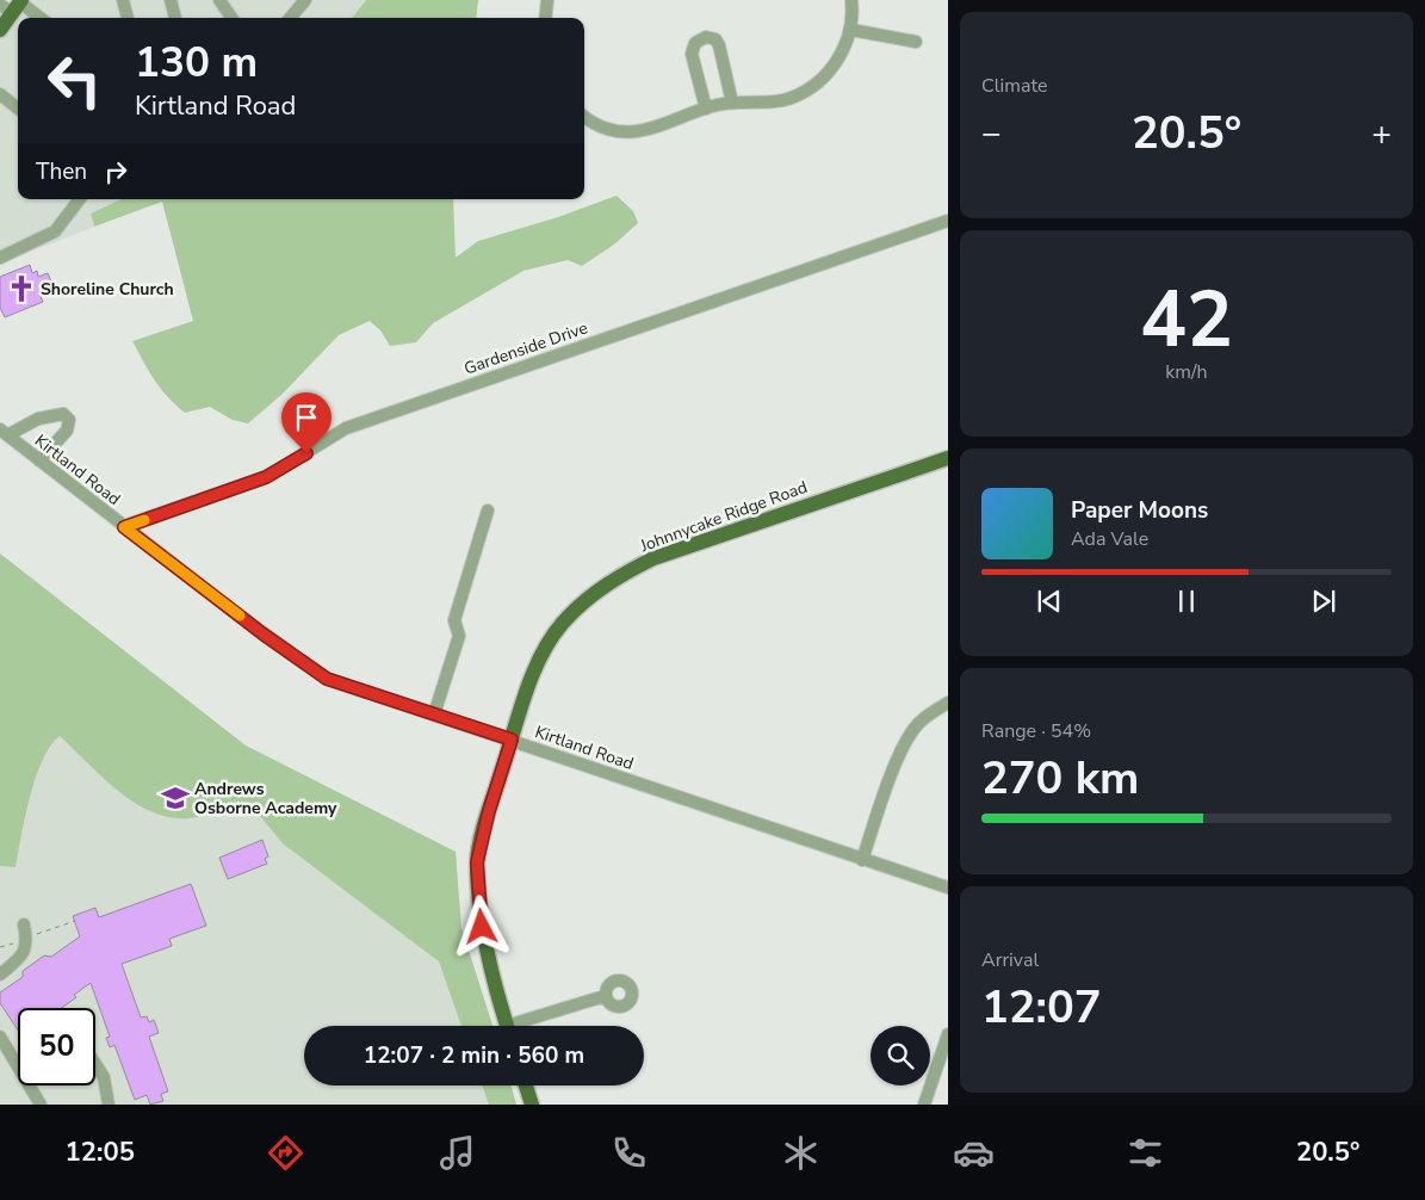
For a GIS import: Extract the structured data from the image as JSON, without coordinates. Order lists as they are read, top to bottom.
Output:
{
  "streets": {
    "main road": ["Johnnycake Ridge Road"],
    "street": ["Gardenside Drive", "Kirtland Road"]
  },
  "crossings": [
    ["Gardenside Drive", "Kirtland Road"],
    ["Kirtland Road", "Johnnycake Ridge Road"]
  ],
  "places": {
    "church": ["Shoreline Church"],
    "school or university": ["Andrews Osborne Academy"]
  },
  "page": {
    "tile": [
      "Climate",
      ["42", "km/h"],
      ["Range · 54%", "270 km"],
      ["Arrival", "12:07"]
    ],
    "turn": ["130 m", "Kirtland Road"],
    "heat": ["−", "20.5°", "+"],
    "then": "Then",
    "song": ["Paper Moons", "Ada Vale"],
    "limit": "50",
    "trip": "12:07 · 2 min · 560 m",
    "tabs": ["12:05", "20.5°"]
  }
}
